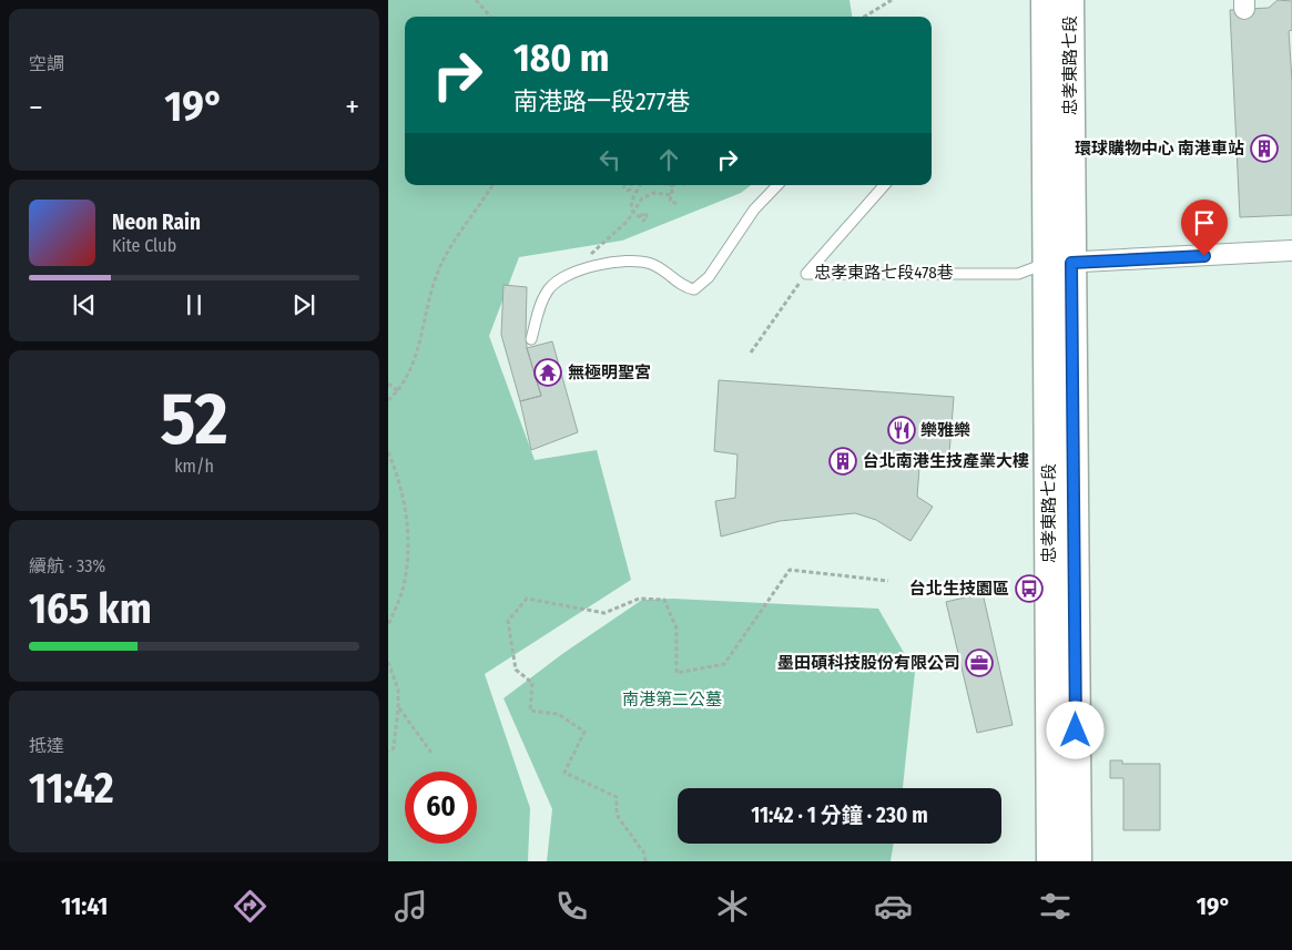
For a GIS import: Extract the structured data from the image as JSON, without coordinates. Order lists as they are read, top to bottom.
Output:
{
  "streets": {
    "main road": ["忠孝東路七段"],
    "lane": ["忠孝東路七段478巷"]
  },
  "crossings": [
    ["忠孝東路七段", "忠孝東路七段478巷"]
  ],
  "parks": ["南港第二公墓"],
  "places": {
    "building": ["環球購物中心 南港車站", "台北南港生技產業大樓"],
    "temple": ["無極明聖宮"],
    "restaurant": ["樂雅樂"],
    "bus stop": ["台北生技園區"],
    "office": ["墨田碩科技股份有限公司"]
  },
  "page": {
    "tile": [
      "空調",
      ["52", "km/h"],
      ["續航 · 33%", "165 km"],
      ["抵達", "11:42"]
    ],
    "turn": ["180 m", "南港路一段277巷"],
    "heat": ["−", "19°", "+"],
    "song": ["Neon Rain", "Kite Club"],
    "limit": "60",
    "trip": "11:42 · 1 分鐘 · 230 m",
    "tabs": ["11:41", "19°"]
  }
}
